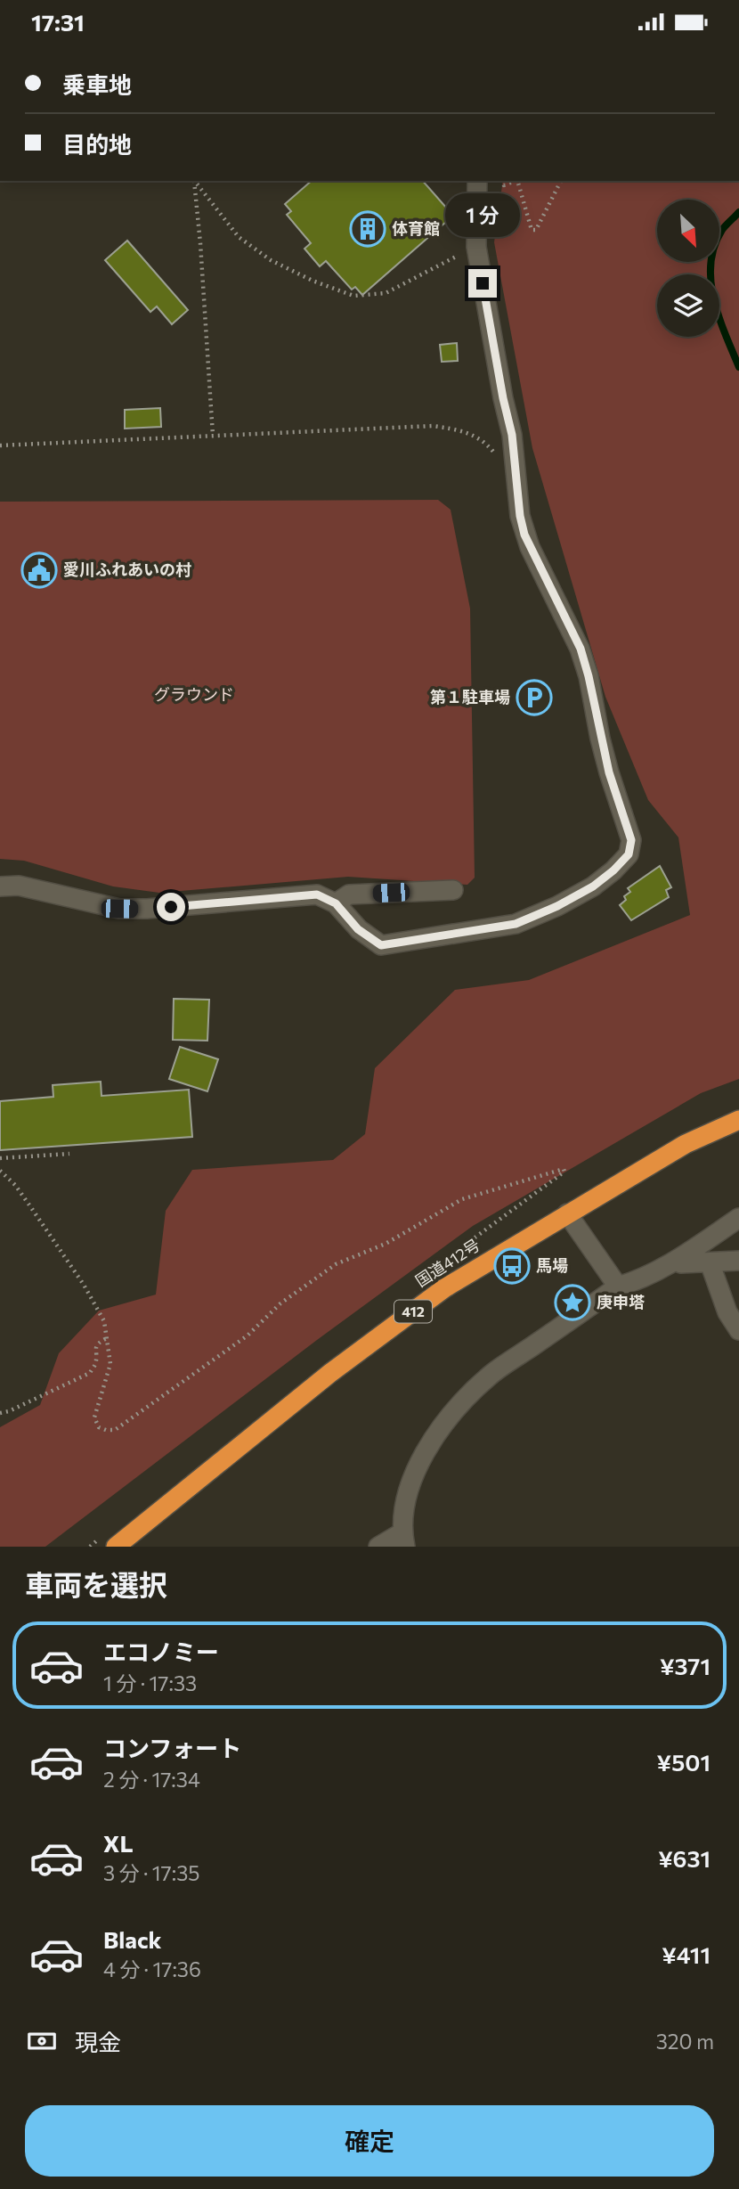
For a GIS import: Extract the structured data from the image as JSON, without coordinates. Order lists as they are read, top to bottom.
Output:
{
  "streets": {
    "highway": ["国道412号", "412"]
  },
  "parks": ["グラウンド"],
  "places": {
    "building": ["体育館"],
    "public building": ["愛川ふれあいの村"],
    "parking": ["第１駐車場"],
    "bus stop": ["馬場"],
    "place": ["庚申塔"]
  },
  "north": "bottom right",
  "page": {
    "status": "17:31",
    "banner": ["乗車地", "目的地"],
    "bubble": "1 分",
    "heading": "車両を選択",
    "list": [
      {
        "name": "エコノミー",
        "note": "1 分 · 17:33",
        "value": "¥371"
      },
      {
        "name": "コンフォート",
        "note": "2 分 · 17:34",
        "value": "¥501"
      },
      {
        "name": "XL",
        "note": "3 分 · 17:35",
        "value": "¥631"
      },
      {
        "name": "Black",
        "note": "4 分 · 17:36",
        "value": "¥411"
      }
    ],
    "pay": ["現金", "320 m"],
    "buttons": "確定"
  }
}
